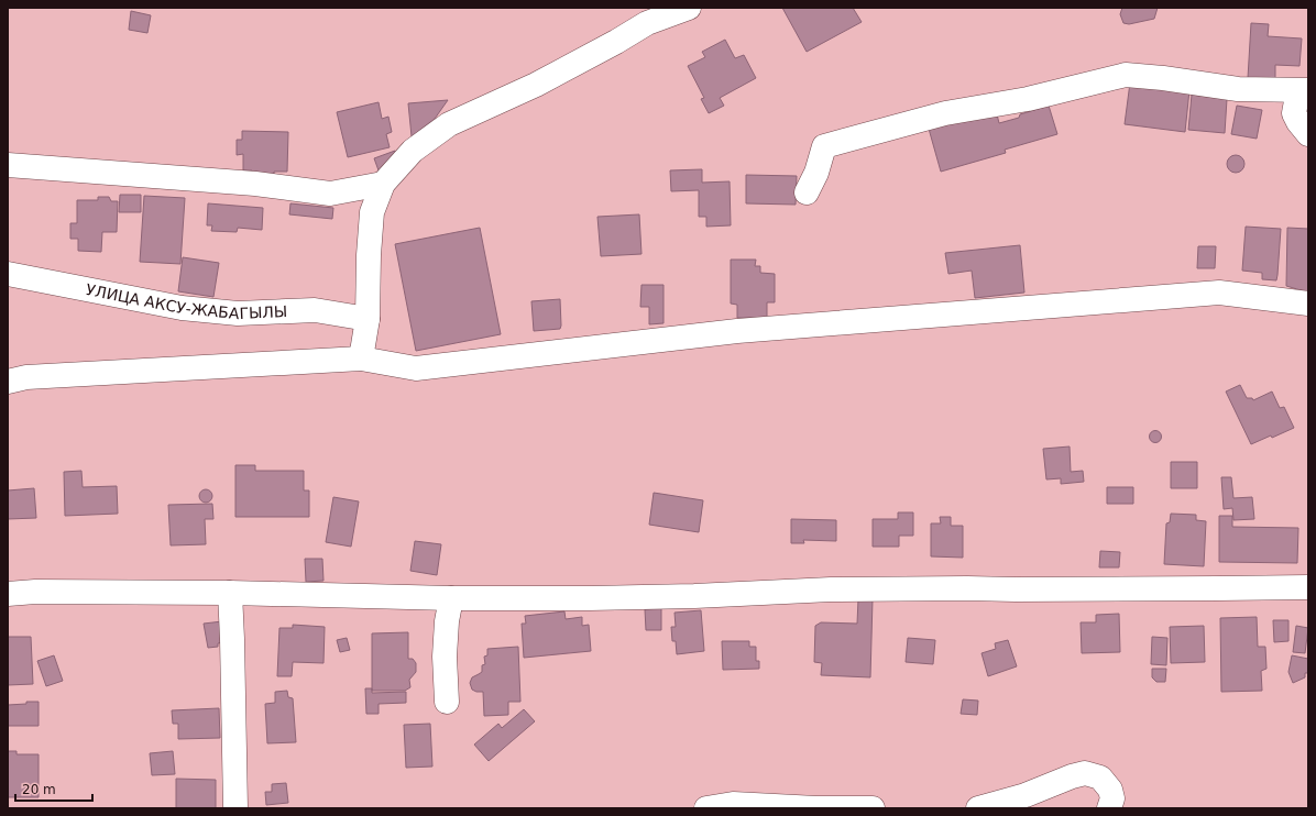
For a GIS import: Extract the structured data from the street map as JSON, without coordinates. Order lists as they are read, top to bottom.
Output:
{
  "streets": {
    "street": ["УЛИЦА АКСУ-ЖАБАГЫЛЫ"]
  },
  "scale_bar": "20 m"
}
